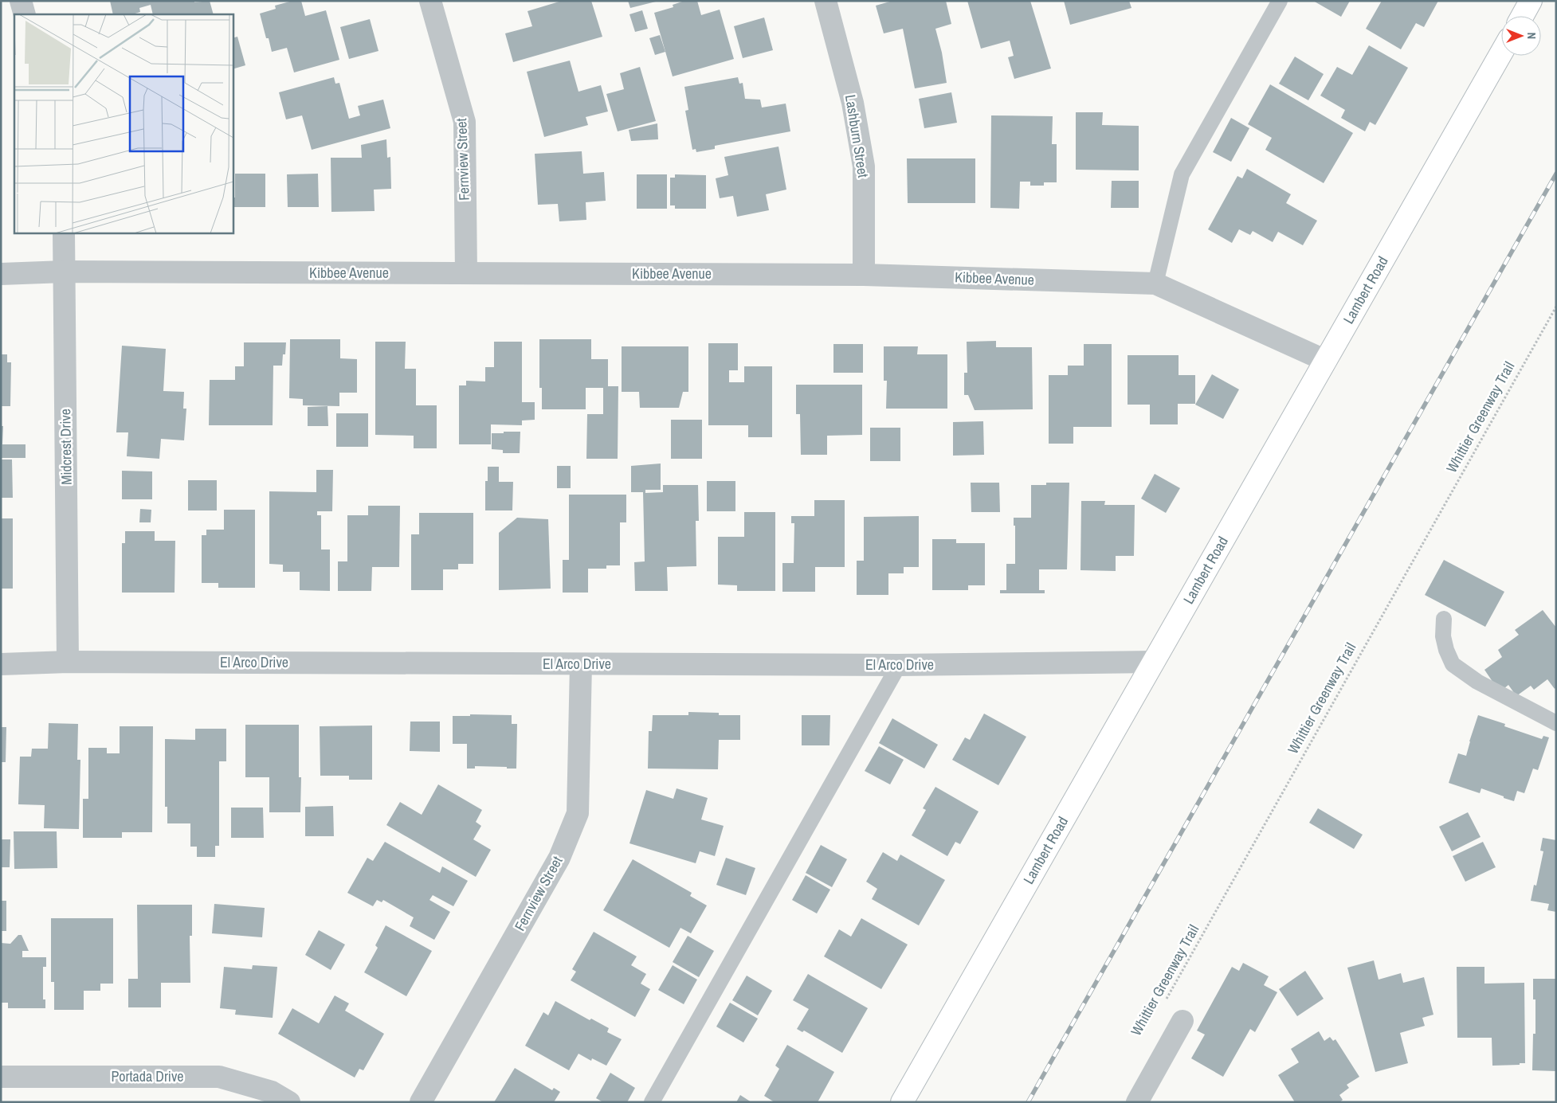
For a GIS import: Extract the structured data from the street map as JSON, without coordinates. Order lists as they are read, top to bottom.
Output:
{
  "streets": {
    "main road": ["Lambert Road"],
    "street": [
      "Lashburn Street",
      "Fernview Street",
      "Kibbee Avenue",
      "Midcrest Drive",
      "El Arco Drive",
      "Portada Drive"
    ],
    "path": ["Whittier Greenway Trail"]
  },
  "crossings": [
    ["Lashburn Street", "Kibbee Avenue"],
    ["Fernview Street", "Kibbee Avenue"],
    ["Fernview Street", "El Arco Drive"],
    ["Kibbee Avenue", "Lambert Road"],
    ["Kibbee Avenue", "Midcrest Drive"],
    ["Lambert Road", "El Arco Drive"],
    ["Midcrest Drive", "El Arco Drive"]
  ],
  "north": "right"
}
